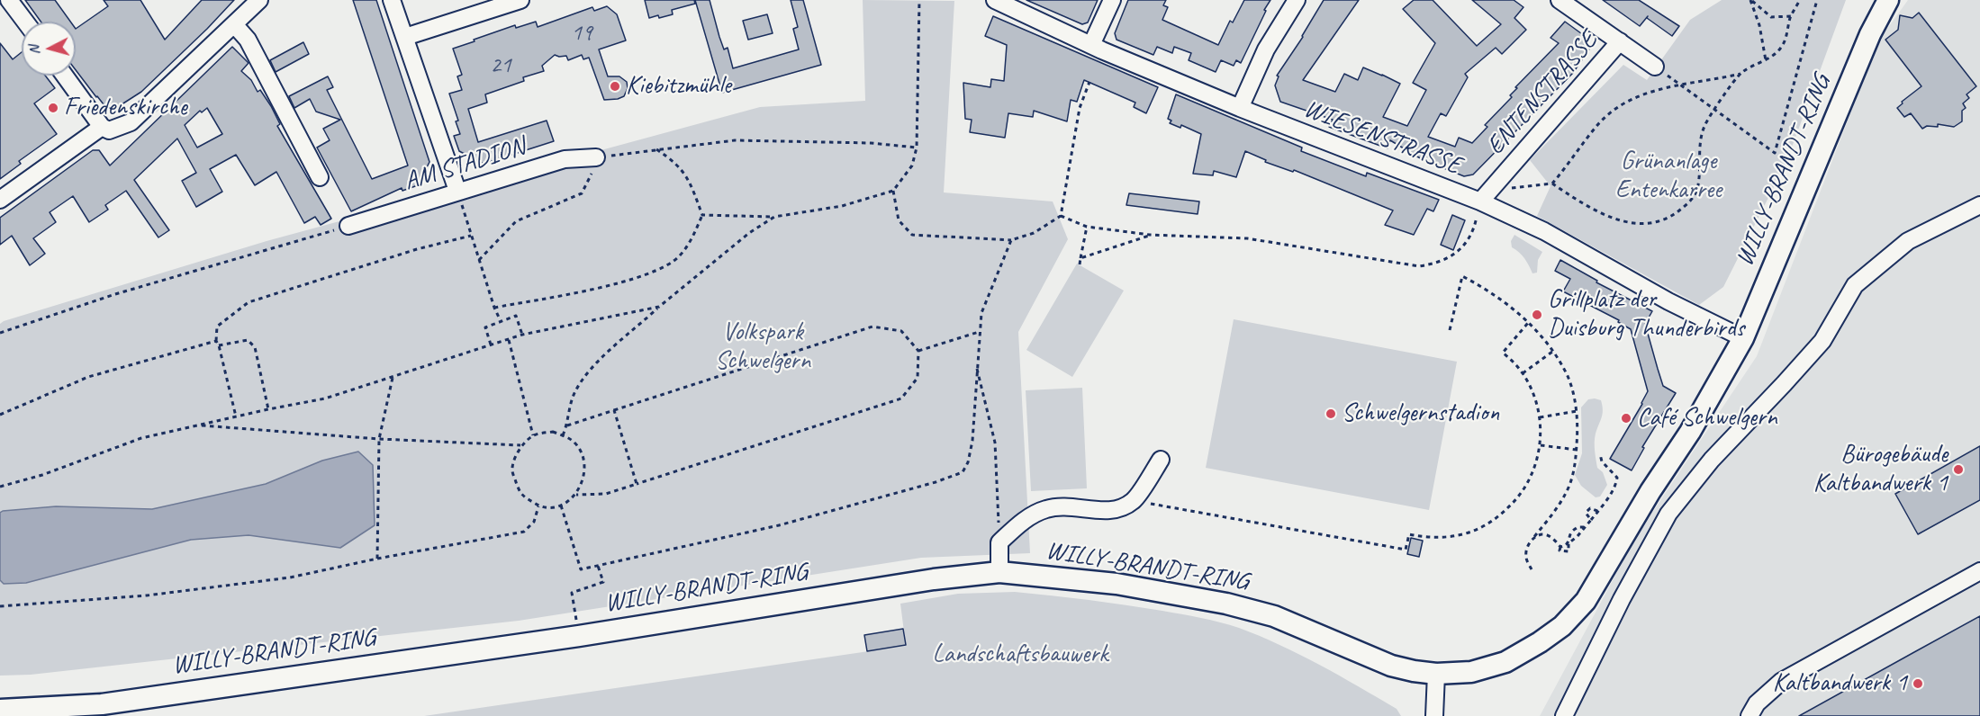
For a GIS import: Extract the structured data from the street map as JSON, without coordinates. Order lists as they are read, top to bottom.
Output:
{
  "streets": {
    "main road": ["WILLY-BRANDT-RING"],
    "street": ["ENTENSTRASSE", "WIESENSTRASSE", "AM STADION"]
  },
  "crossings": [
    ["ENTENSTRASSE", "WIESENSTRASSE"],
    ["WIESENSTRASSE", "WILLY-BRANDT-RING"]
  ],
  "parks": ["Grünanlage Entenkarree", "Volkspark Schwelgern", "Landschaftsbauwerk"],
  "places": [
    "Kiebitzmühle",
    "Friedenskirche",
    "Grillplatz der Duisburg Thunderbirds",
    "Schwelgernstadion",
    "Café Schwelgern",
    "Bürogebäude Kaltbandwerk 1",
    "Kaltbandwerk 1"
  ],
  "house_numbers": ["19", "21"],
  "north": "left"
}
